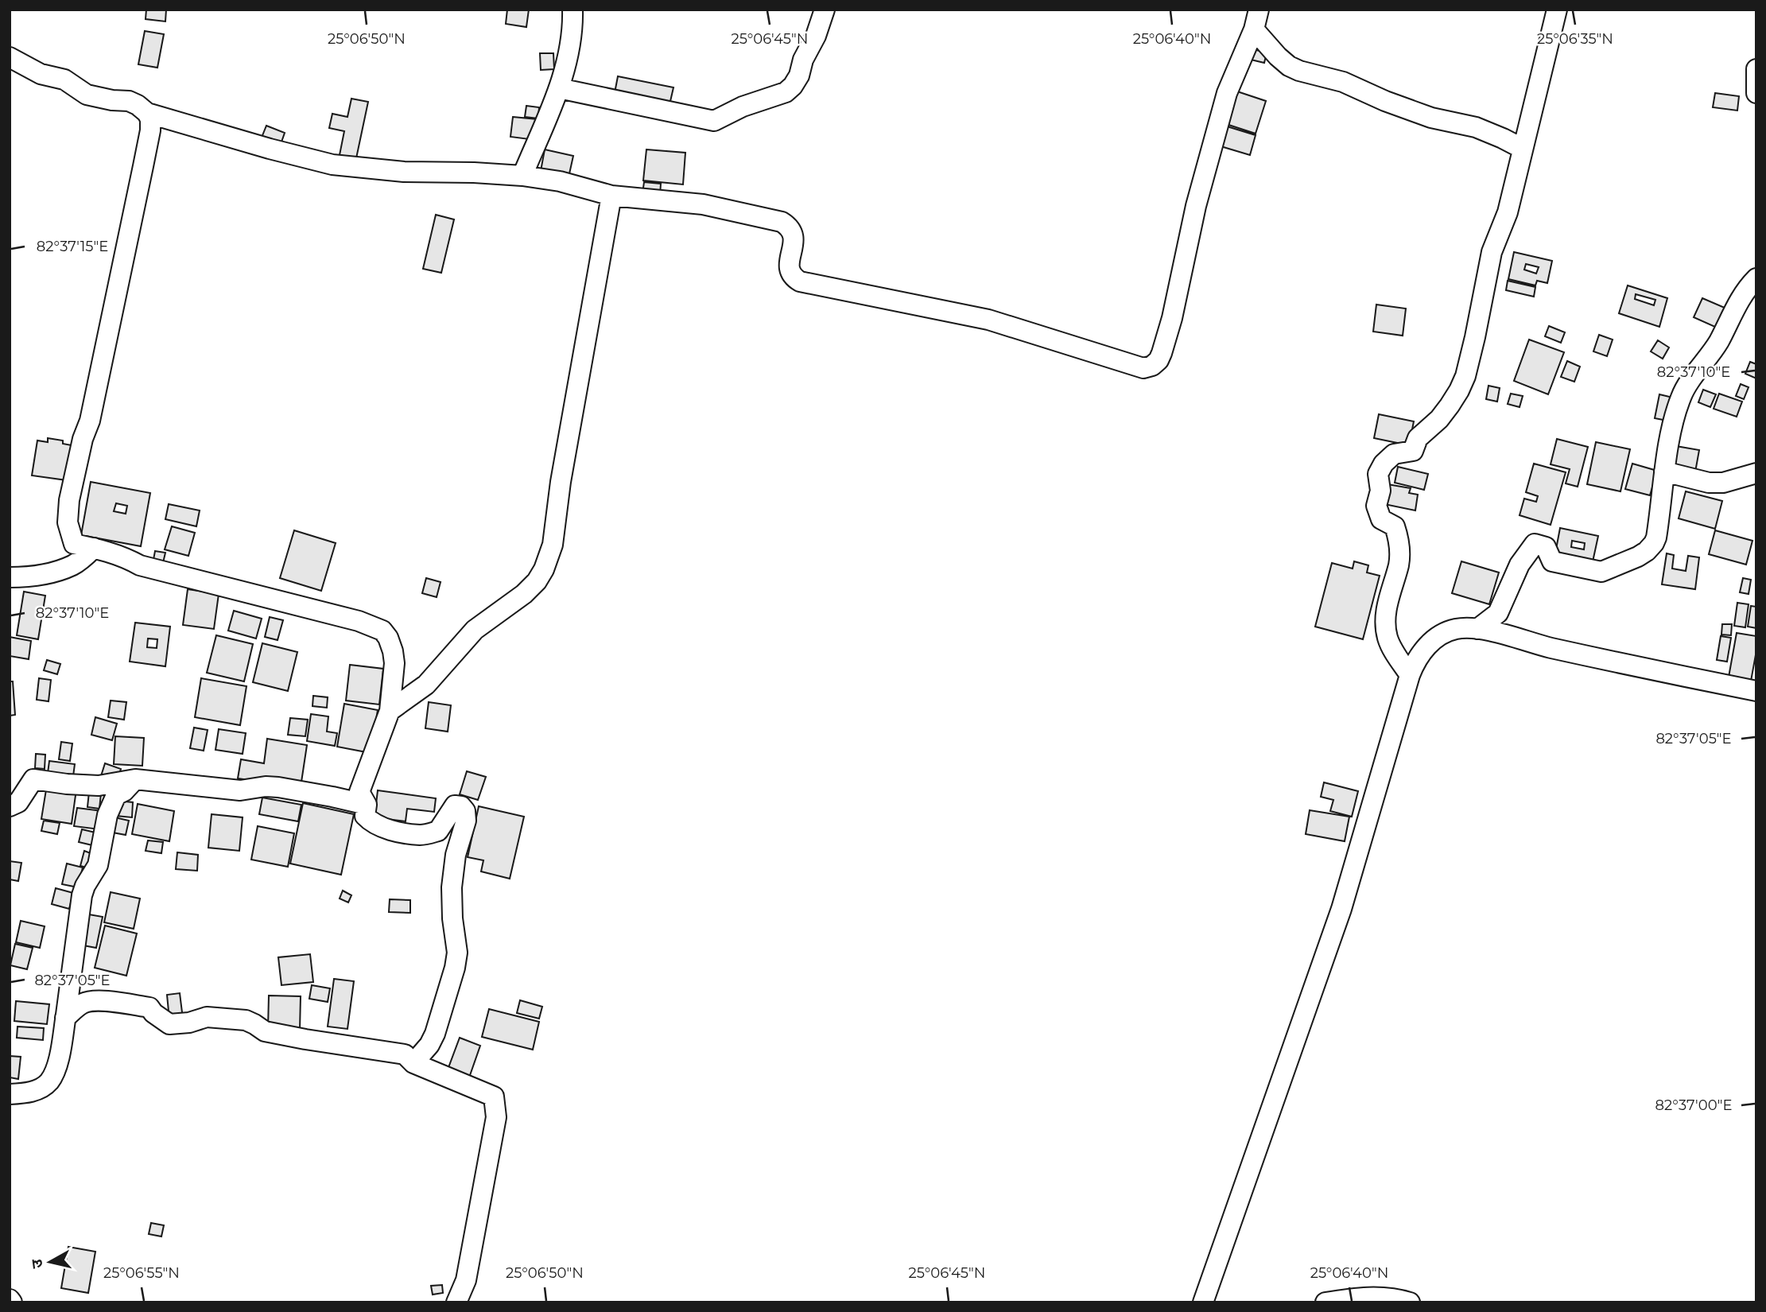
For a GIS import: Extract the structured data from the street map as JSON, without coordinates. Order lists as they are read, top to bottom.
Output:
{
  "north": "left",
  "coordinates": [
    "25°06'50\"N",
    "25°06'45\"N",
    "25°06'40\"N",
    "25°06'35\"N",
    "82°37'15\"E",
    "82°37'10\"E",
    "82°37'05\"E",
    "82°37'00\"E",
    "25°06'55\"N"
  ]
}
